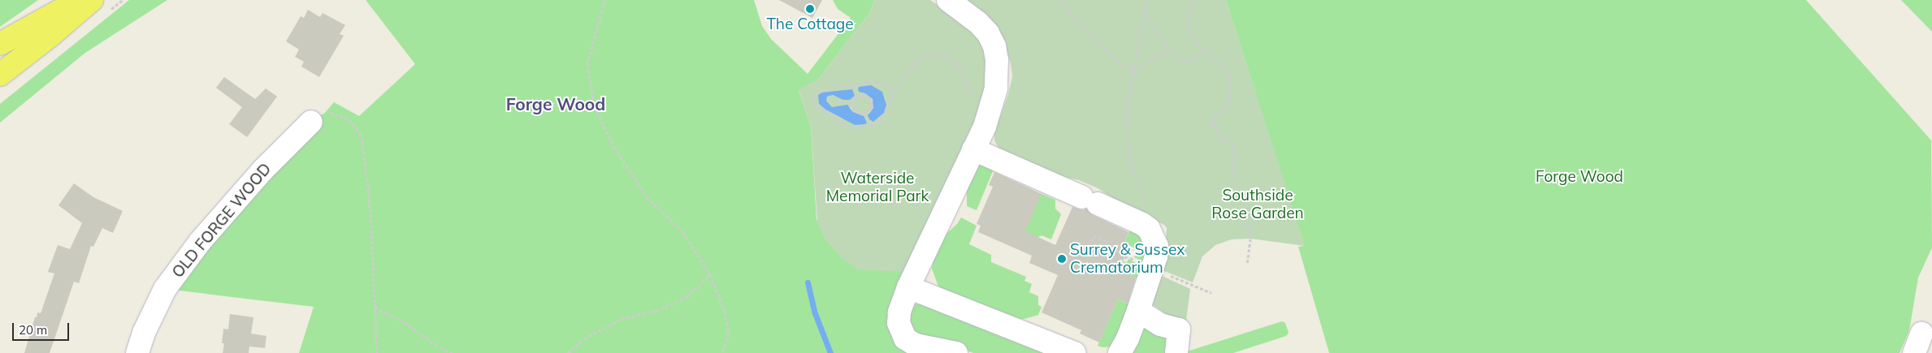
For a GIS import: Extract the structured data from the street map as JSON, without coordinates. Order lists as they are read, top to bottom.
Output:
{
  "streets": {
    "street": ["OLD FORGE WOOD"]
  },
  "districts": ["Forge Wood"],
  "parks": ["Forge Wood", "Waterside Memorial Park", "Southside Rose Garden"],
  "places": ["The Cottage", "Surrey & Sussex Crematorium"],
  "scale_bar": "20 m"
}
